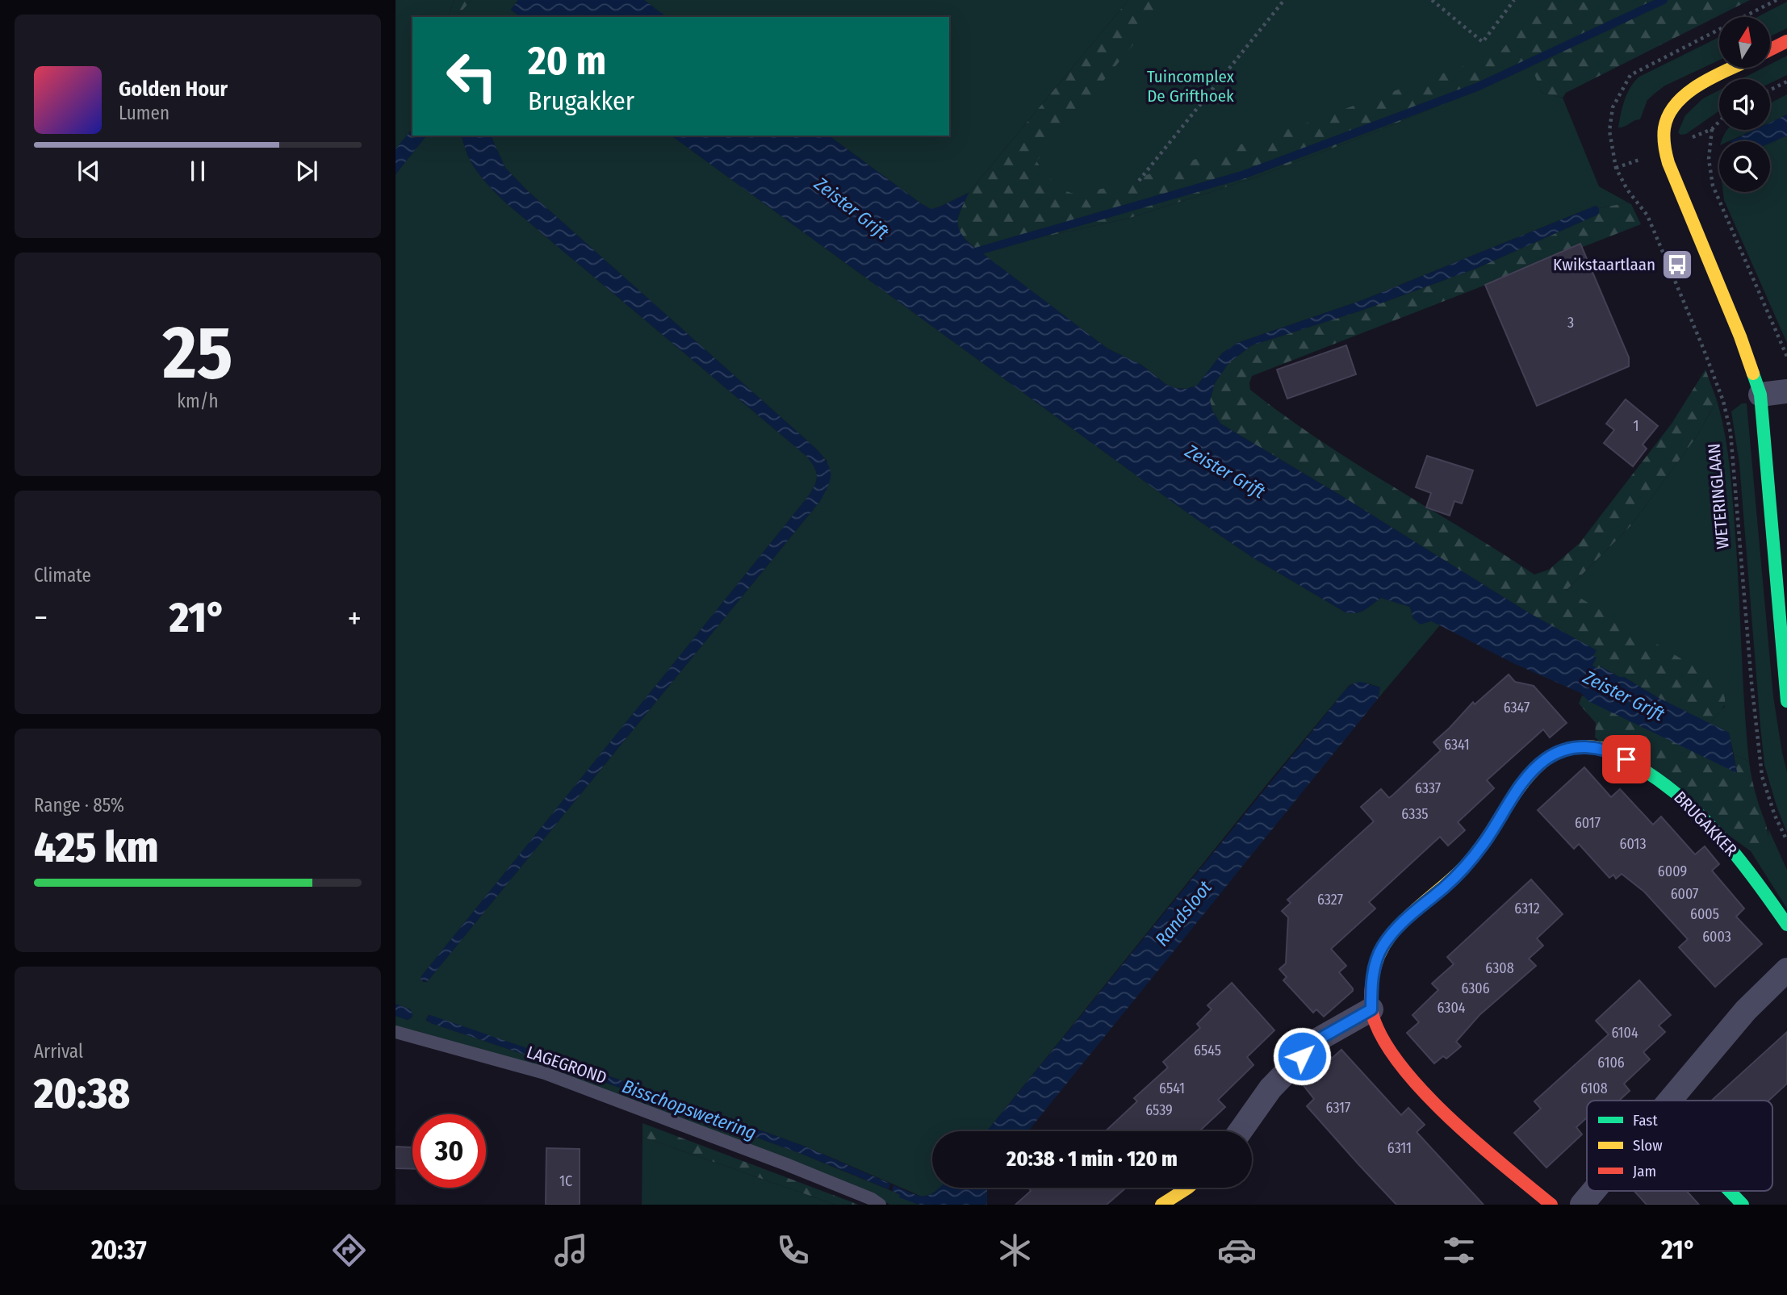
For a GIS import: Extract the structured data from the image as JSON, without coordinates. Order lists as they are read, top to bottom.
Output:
{
  "streets": {
    "street": ["BRUGAKKER"],
    "lane": ["LAGEGROND"],
    "path": ["WETERINGLAAN"]
  },
  "water": ["Zeister Grift", "Randsloot", "Bisschopswetering"],
  "parks": ["Tuincomplex De Grifthoek"],
  "places": {
    "bus stop": ["Kwikstaartlaan"]
  },
  "house_numbers": [
    "3",
    "1",
    "6347",
    "6341",
    "6337",
    "6335",
    "6017",
    "6013",
    "6009",
    "6007",
    "6327",
    "6312",
    "6005",
    "6003",
    "6308",
    "6306",
    "6304",
    "6104",
    "6545",
    "6106",
    "6541",
    "6108",
    "6317",
    "6539",
    "6311",
    "1C"
  ],
  "legend": ["Fast", "Slow", "Jam"],
  "north": "top",
  "page": {
    "turn": ["20 m", "Brugakker"],
    "song": ["Golden Hour", "Lumen"],
    "tile": [
      ["25", "km/h"],
      "Climate",
      ["Range · 85%", "425 km"],
      ["Arrival", "20:38"]
    ],
    "heat": ["−", "21°", "+"],
    "limit": "30",
    "trip": "20:38 · 1 min · 120 m",
    "tabs": ["20:37", "21°"]
  }
}
